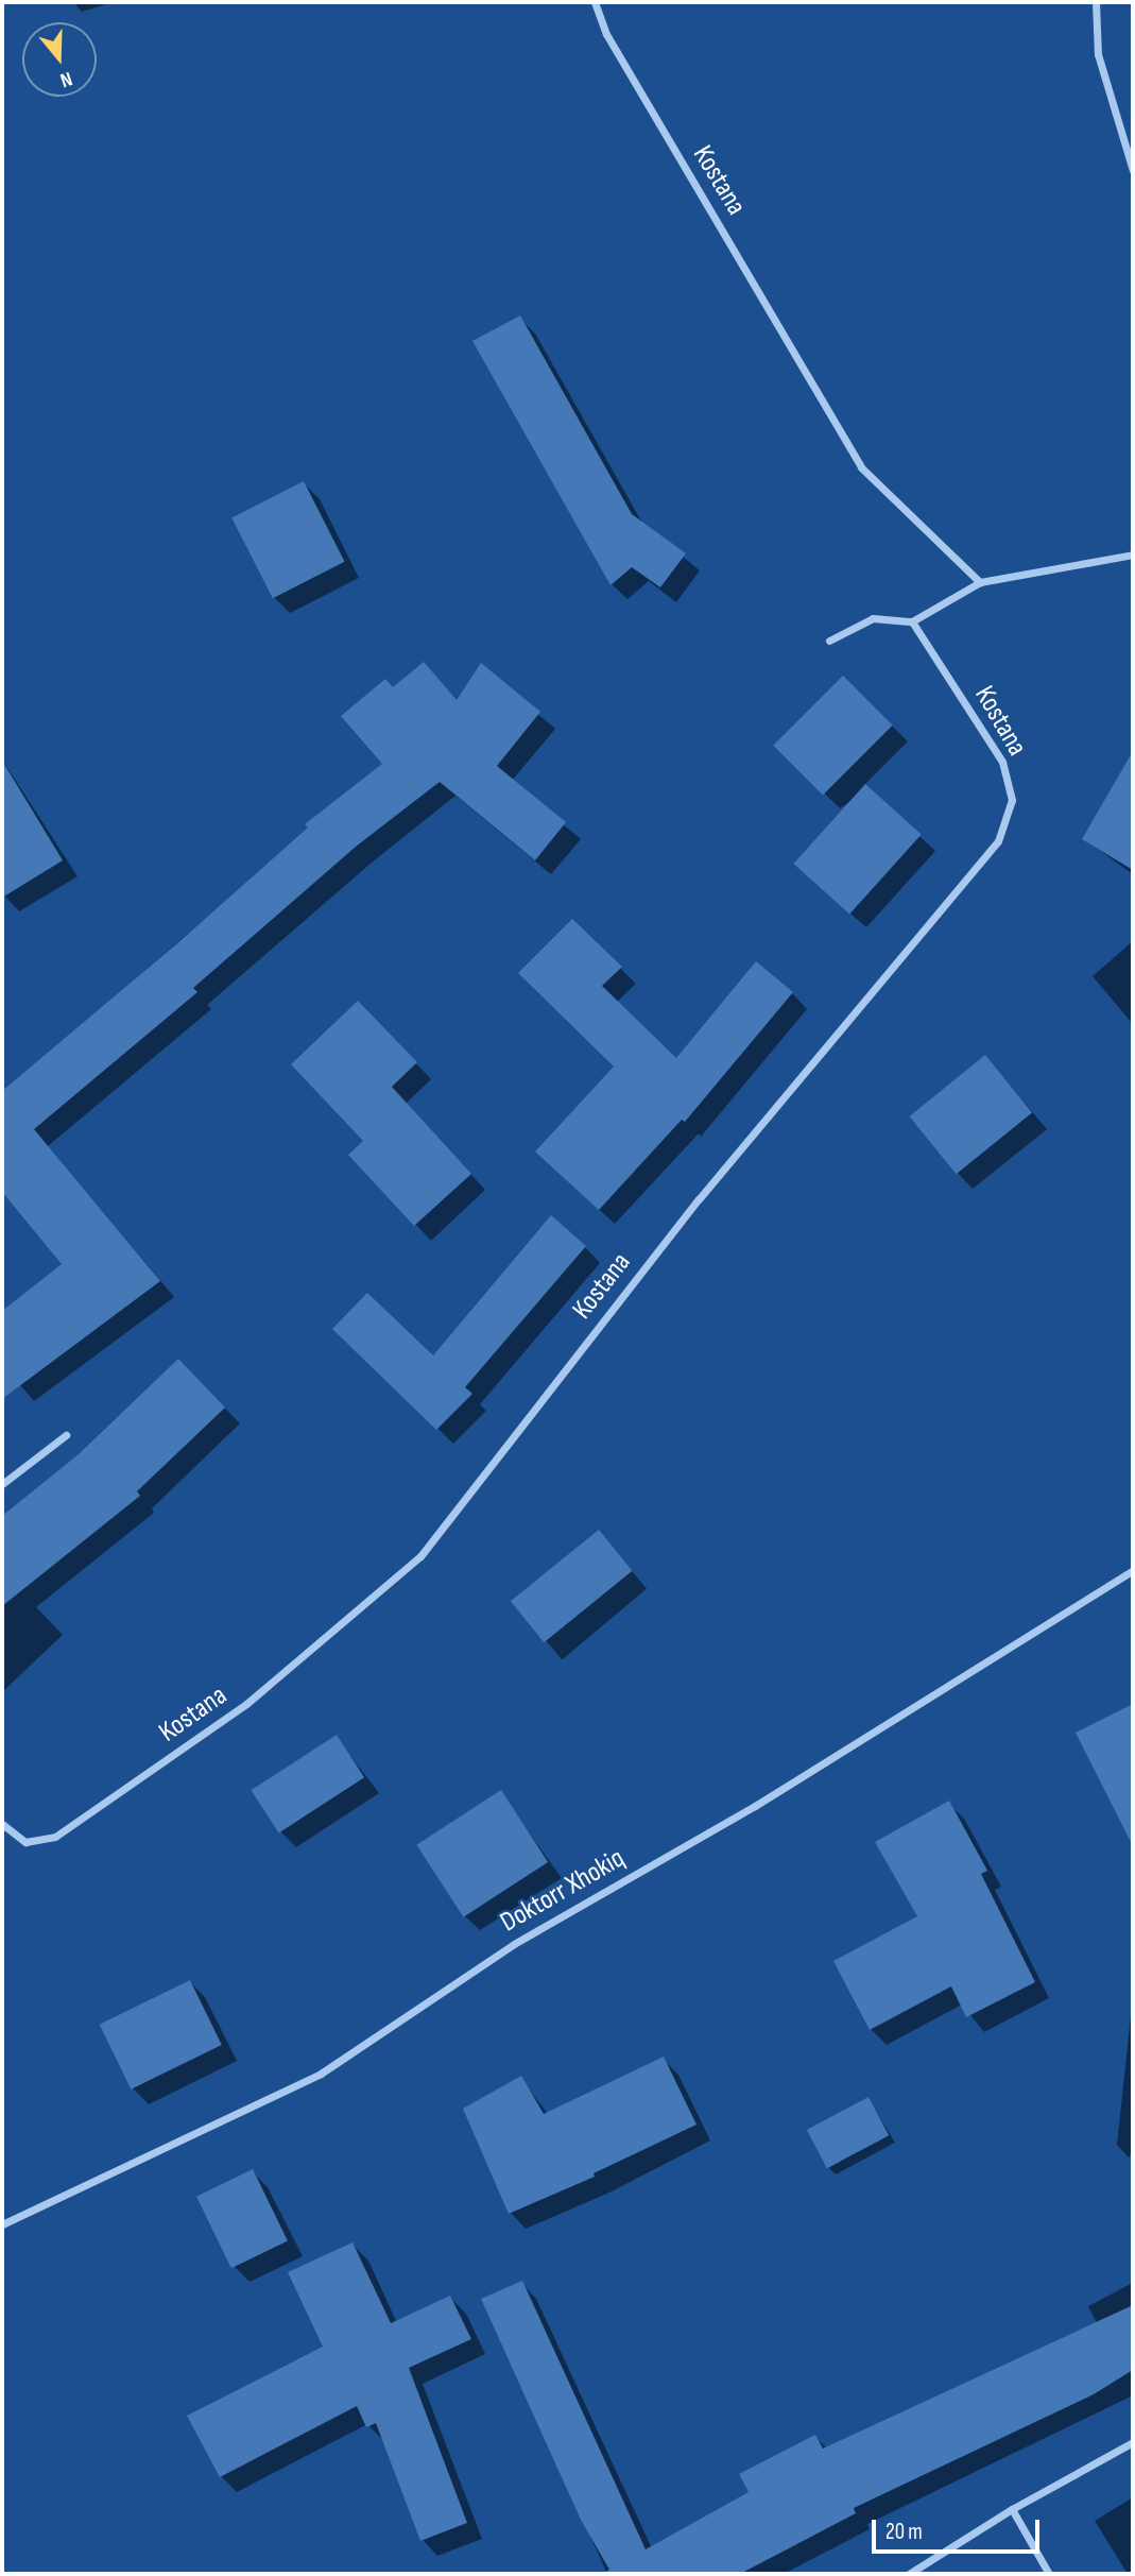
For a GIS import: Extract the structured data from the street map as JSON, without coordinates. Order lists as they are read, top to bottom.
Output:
{
  "streets": {
    "street": ["Kostana", "Doktorr Xhokiq"]
  },
  "scale_bar": "20 m",
  "north": "bottom"
}
